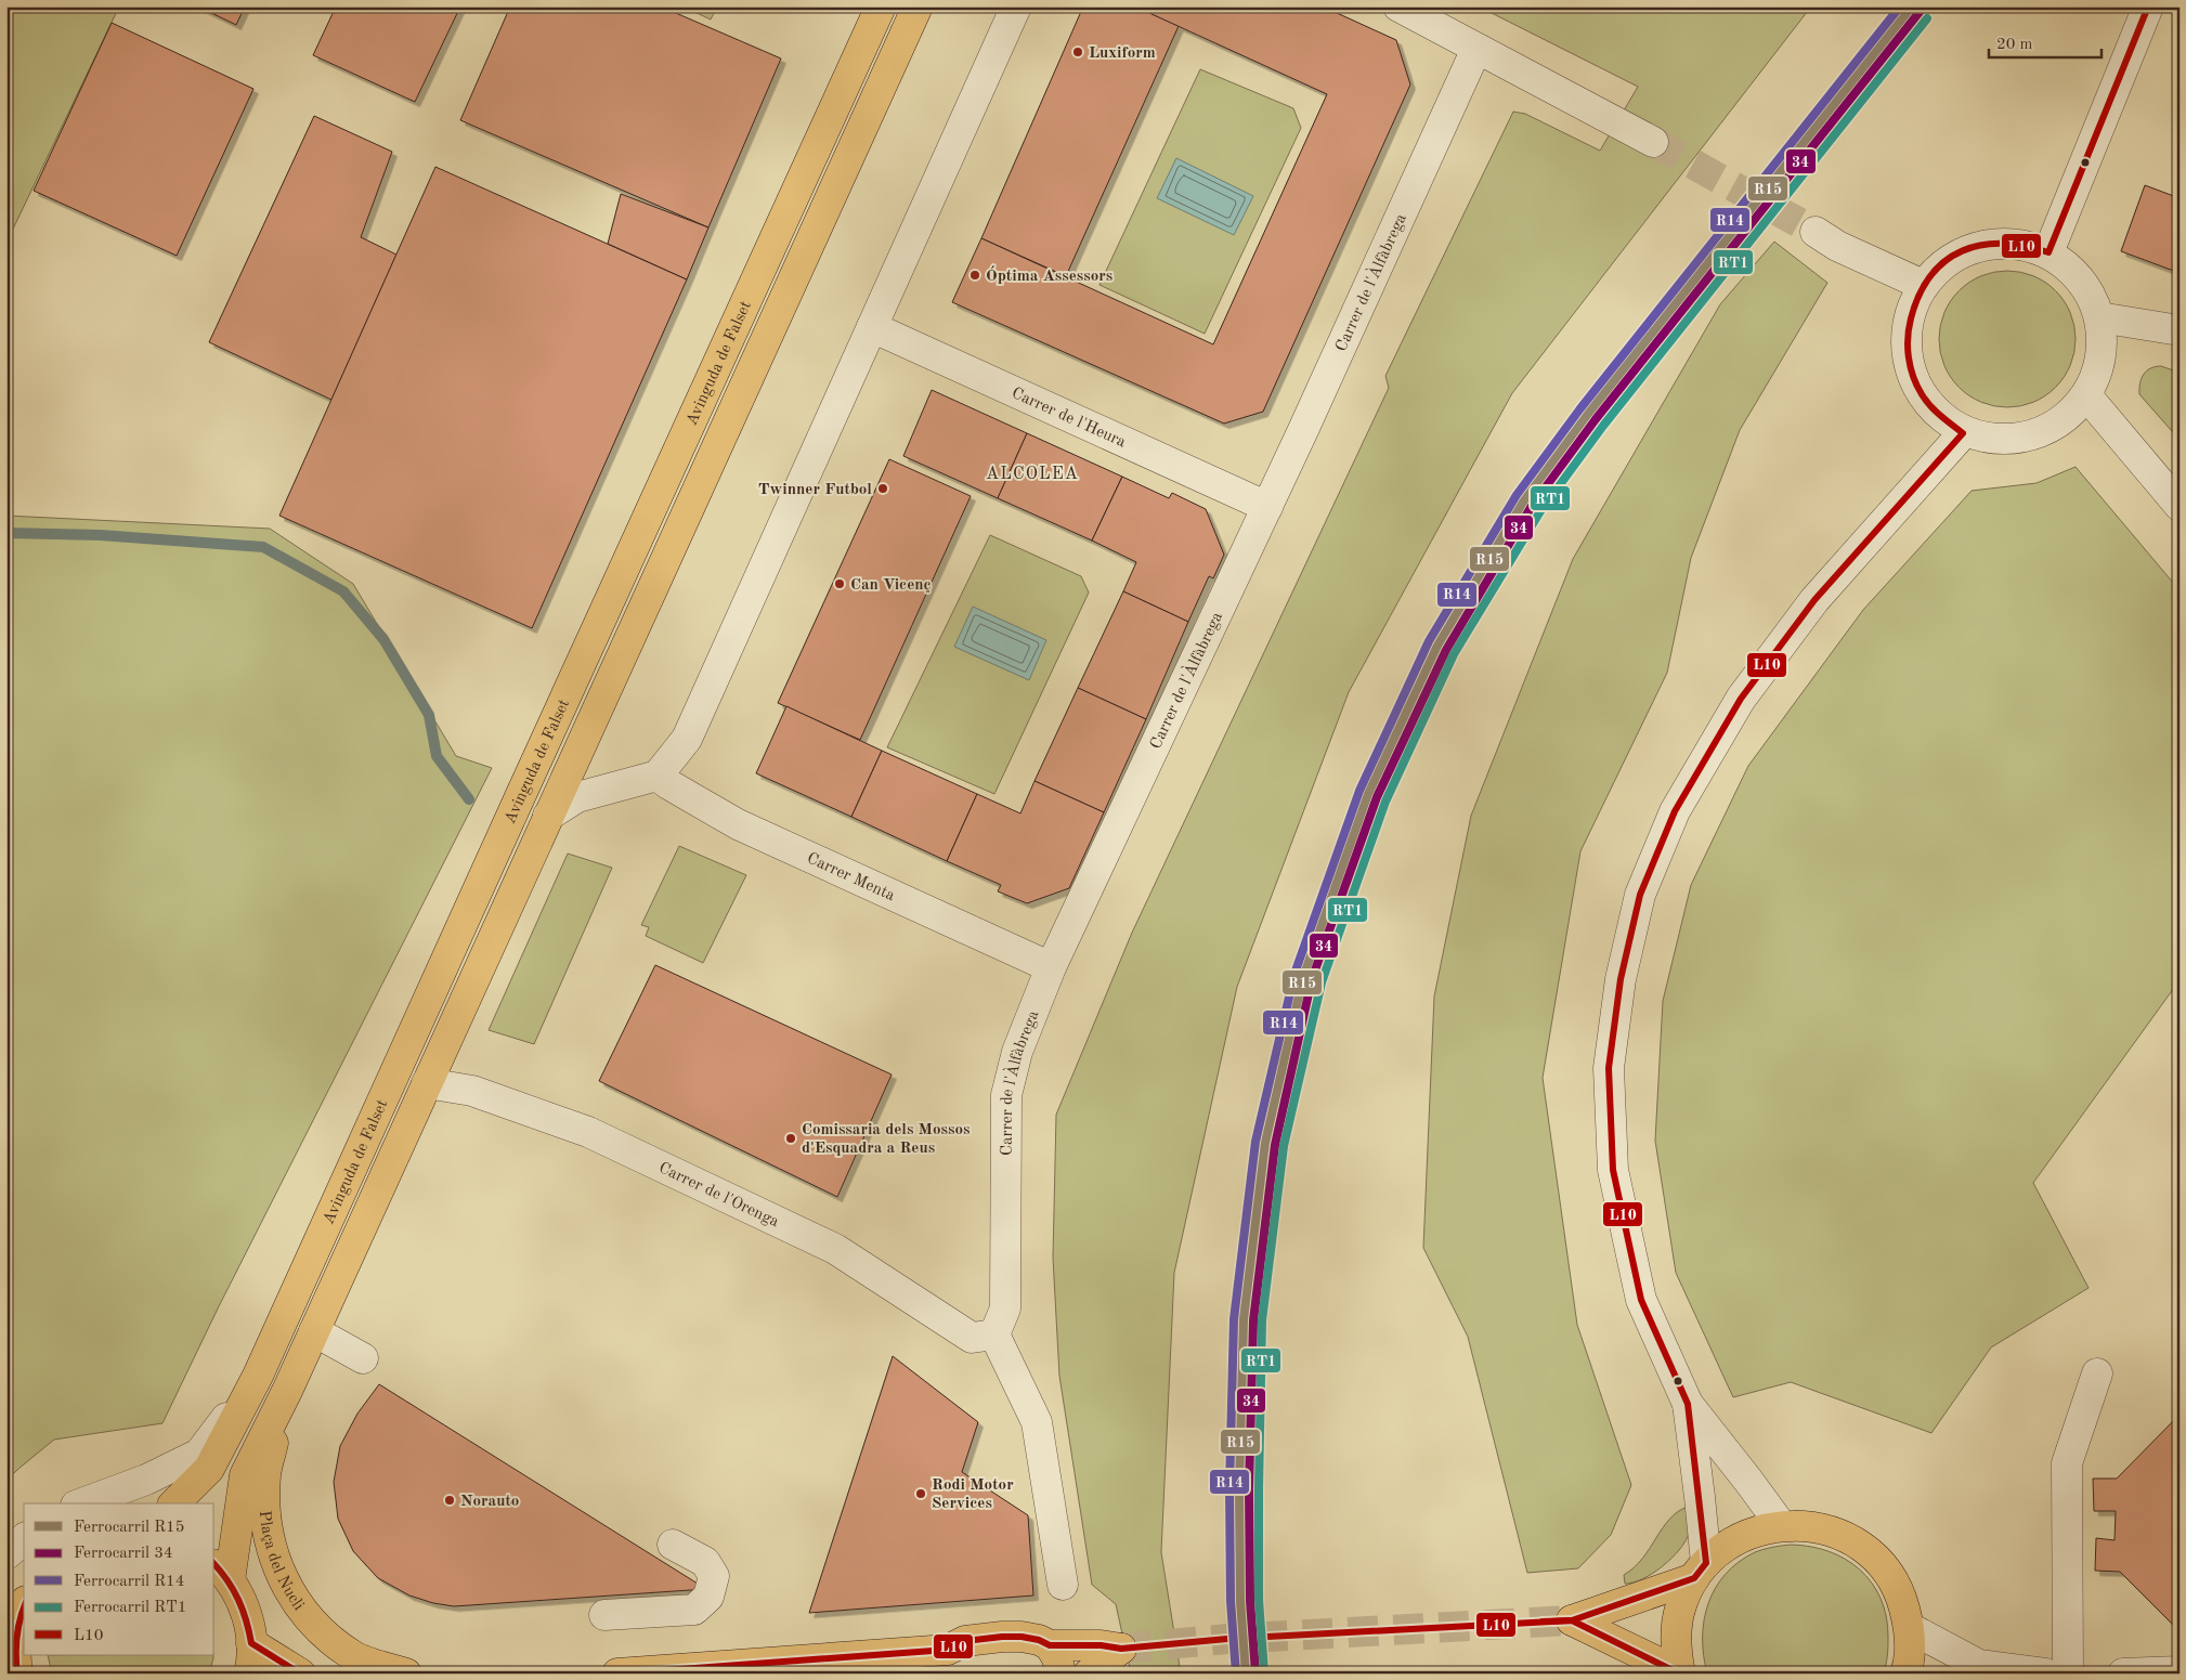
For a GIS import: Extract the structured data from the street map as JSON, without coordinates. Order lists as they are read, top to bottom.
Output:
{
  "streets": {
    "main road": ["Avinguda de Falset", "Plaça del Nucli"],
    "street": [
      "Carrer de l'Àlfàbrega",
      "Carrer de l'Heura",
      "Carrer Menta",
      "Carrer de l'Orenga"
    ]
  },
  "crossings": [
    ["Carrer de l'Àlfàbrega", "Carrer de l'Heura"],
    ["Carrer de l'Àlfàbrega", "Carrer Menta"],
    ["Carrer de l'Àlfàbrega", "Carrer de l'Orenga"],
    ["Avinguda de Falset", "Carrer de l'Orenga"],
    ["Avinguda de Falset", "Plaça del Nucli"]
  ],
  "districts": ["ALCOLEA"],
  "places": [
    "Luxiform",
    "Óptima Assessors",
    "Twinner Futbol",
    "Can Vicenç",
    "Comissaria dels Mossos d'Esquadra a Reus",
    "Rodi Motor Services",
    "Norauto"
  ],
  "lines": [
    "rail line R15",
    "rail line R14",
    "transit line L10",
    "rail line 34",
    "rail line RT1"
  ],
  "legend": [
    "Ferrocarril R15",
    "Ferrocarril 34",
    "Ferrocarril R14",
    "Ferrocarril RT1",
    "L10"
  ],
  "scale_bar": "20 m"
}
